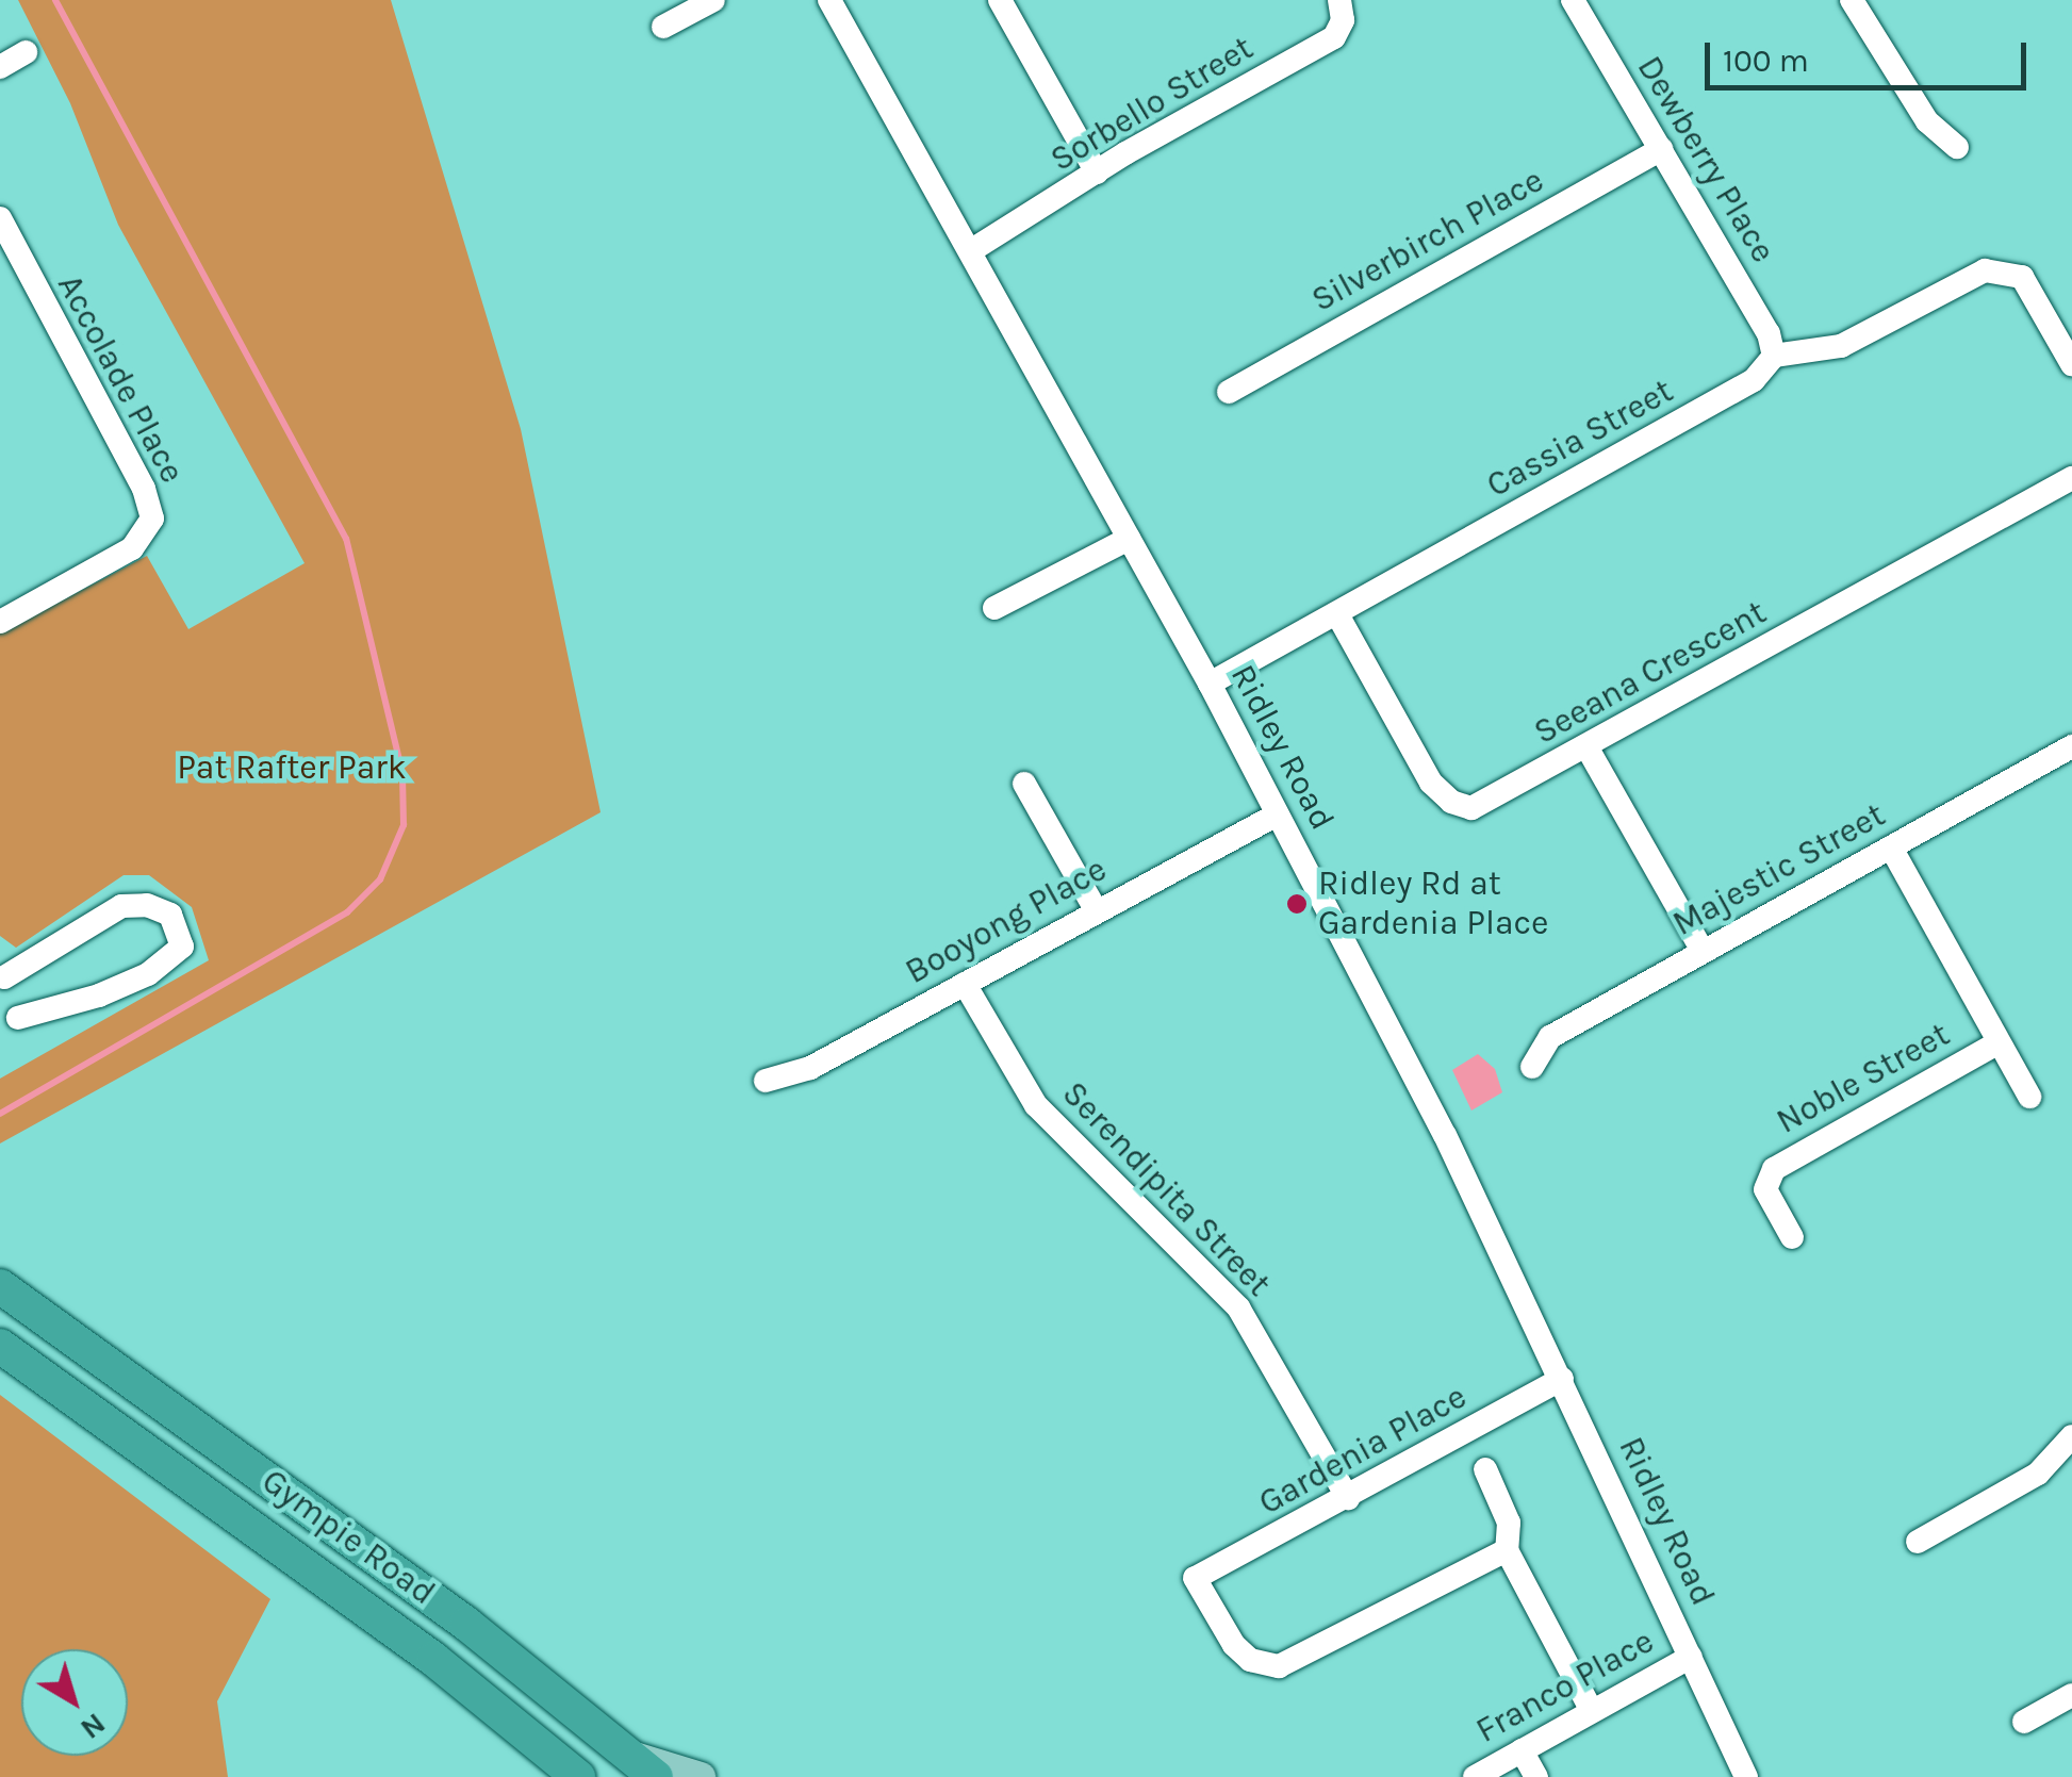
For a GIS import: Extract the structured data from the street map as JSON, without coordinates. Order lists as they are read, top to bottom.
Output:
{
  "streets": {
    "highway": ["Gympie Road"],
    "street": [
      "Sorbello Street",
      "Dewberry Place",
      "Silverbirch Place",
      "Accolade Place",
      "Cassia Street",
      "Seeana Crescent",
      "Ridley Road",
      "Majestic Street",
      "Booyong Place",
      "Noble Street",
      "Serendipita Street",
      "Gardenia Place",
      "Franco Place"
    ]
  },
  "crossings": [
    ["Sorbello Street", "Ridley Road"],
    ["Dewberry Place", "Silverbirch Place"],
    ["Dewberry Place", "Cassia Street"],
    ["Cassia Street", "Seeana Crescent"],
    ["Cassia Street", "Ridley Road"],
    ["Ridley Road", "Booyong Place"],
    ["Ridley Road", "Gardenia Place"],
    ["Ridley Road", "Franco Place"],
    ["Booyong Place", "Serendipita Street"],
    ["Serendipita Street", "Gardenia Place"]
  ],
  "parks": ["Pat Rafter Park"],
  "places": ["Ridley Rd at Gardenia Place"],
  "scale_bar": "100 m",
  "north": "bottom right"
}
